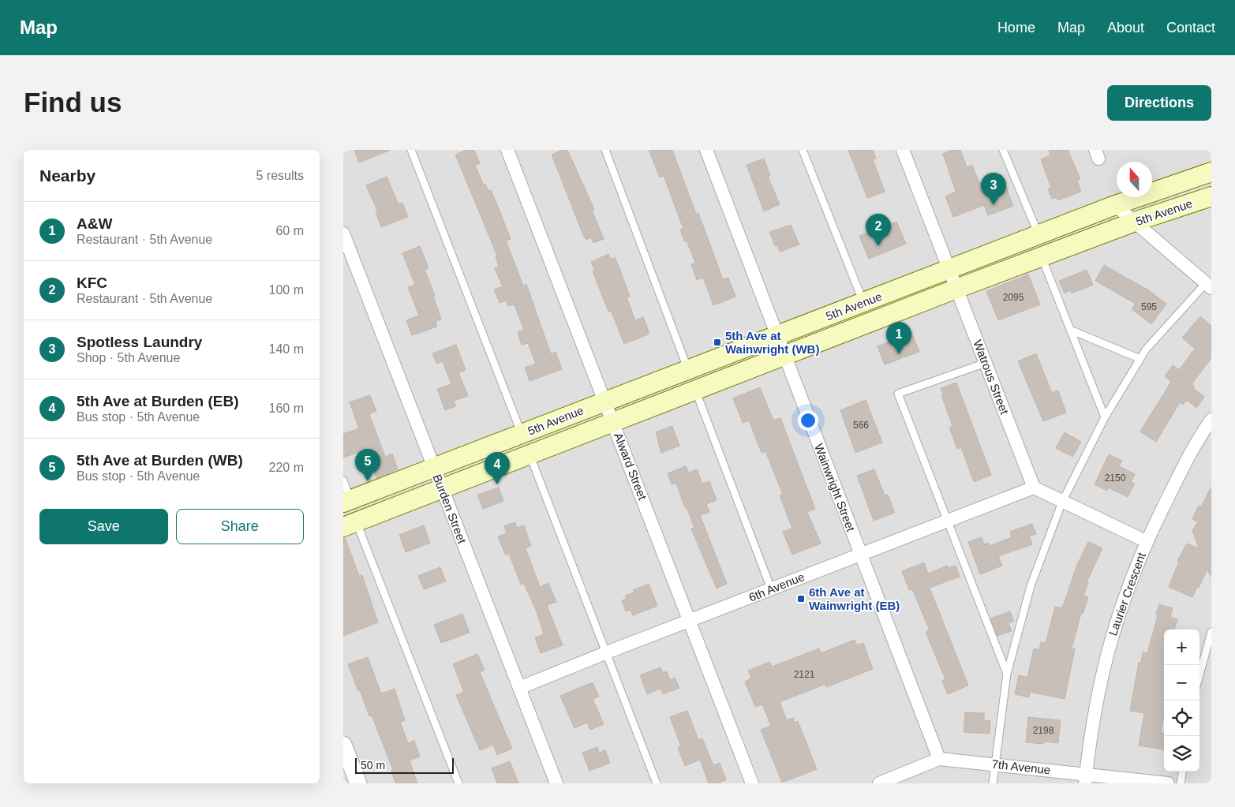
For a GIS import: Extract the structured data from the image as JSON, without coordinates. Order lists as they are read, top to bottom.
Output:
{
  "streets": {
    "main road": ["5th Avenue"],
    "street": [
      "Watrous Street",
      "Alward Street",
      "Wainwright Street",
      "Burden Street",
      "6th Avenue",
      "Laurier Crescent",
      "7th Avenue"
    ]
  },
  "crossings": [
    ["5th Avenue", "Watrous Street"],
    ["5th Avenue", "Alward Street"],
    ["5th Avenue", "Wainwright Street"],
    ["5th Avenue", "Burden Street"],
    ["Watrous Street", "6th Avenue"],
    ["Alward Street", "6th Avenue"],
    ["Wainwright Street", "6th Avenue"],
    ["Wainwright Street", "7th Avenue"],
    ["Burden Street", "6th Avenue"],
    ["Laurier Crescent", "7th Avenue"]
  ],
  "places": {
    "transit": ["5th Ave at Wainwright (WB)", "6th Ave at Wainwright (EB)"]
  },
  "house_numbers": [
    "2095",
    "595",
    "566",
    "2150",
    "2121",
    "2198"
  ],
  "scale_bar": "50 m",
  "north": "top",
  "page": {
    "header": "Map",
    "nav": [
      "Home",
      "Map",
      "About",
      "Contact"
    ],
    "buttons": [
      "Directions",
      ["Save", "Share"]
    ],
    "title": "Find us",
    "heading": ["Nearby", "5 results"],
    "pins": [
      "3",
      "2",
      "1",
      "5",
      "4"
    ],
    "list": [
      {
        "mark": "1",
        "name": "A&W",
        "note": "Restaurant · 5th Avenue",
        "value": "60 m"
      },
      {
        "mark": "2",
        "name": "KFC",
        "note": "Restaurant · 5th Avenue",
        "value": "100 m"
      },
      {
        "mark": "3",
        "name": "Spotless Laundry",
        "note": "Shop · 5th Avenue",
        "value": "140 m"
      },
      {
        "mark": "4",
        "name": "5th Ave at Burden (EB)",
        "note": "Bus stop · 5th Avenue",
        "value": "160 m"
      },
      {
        "mark": "5",
        "name": "5th Ave at Burden (WB)",
        "note": "Bus stop · 5th Avenue",
        "value": "220 m"
      }
    ],
    "map_buttons": ["+", "−"],
    "scale": "50 m"
  }
}
